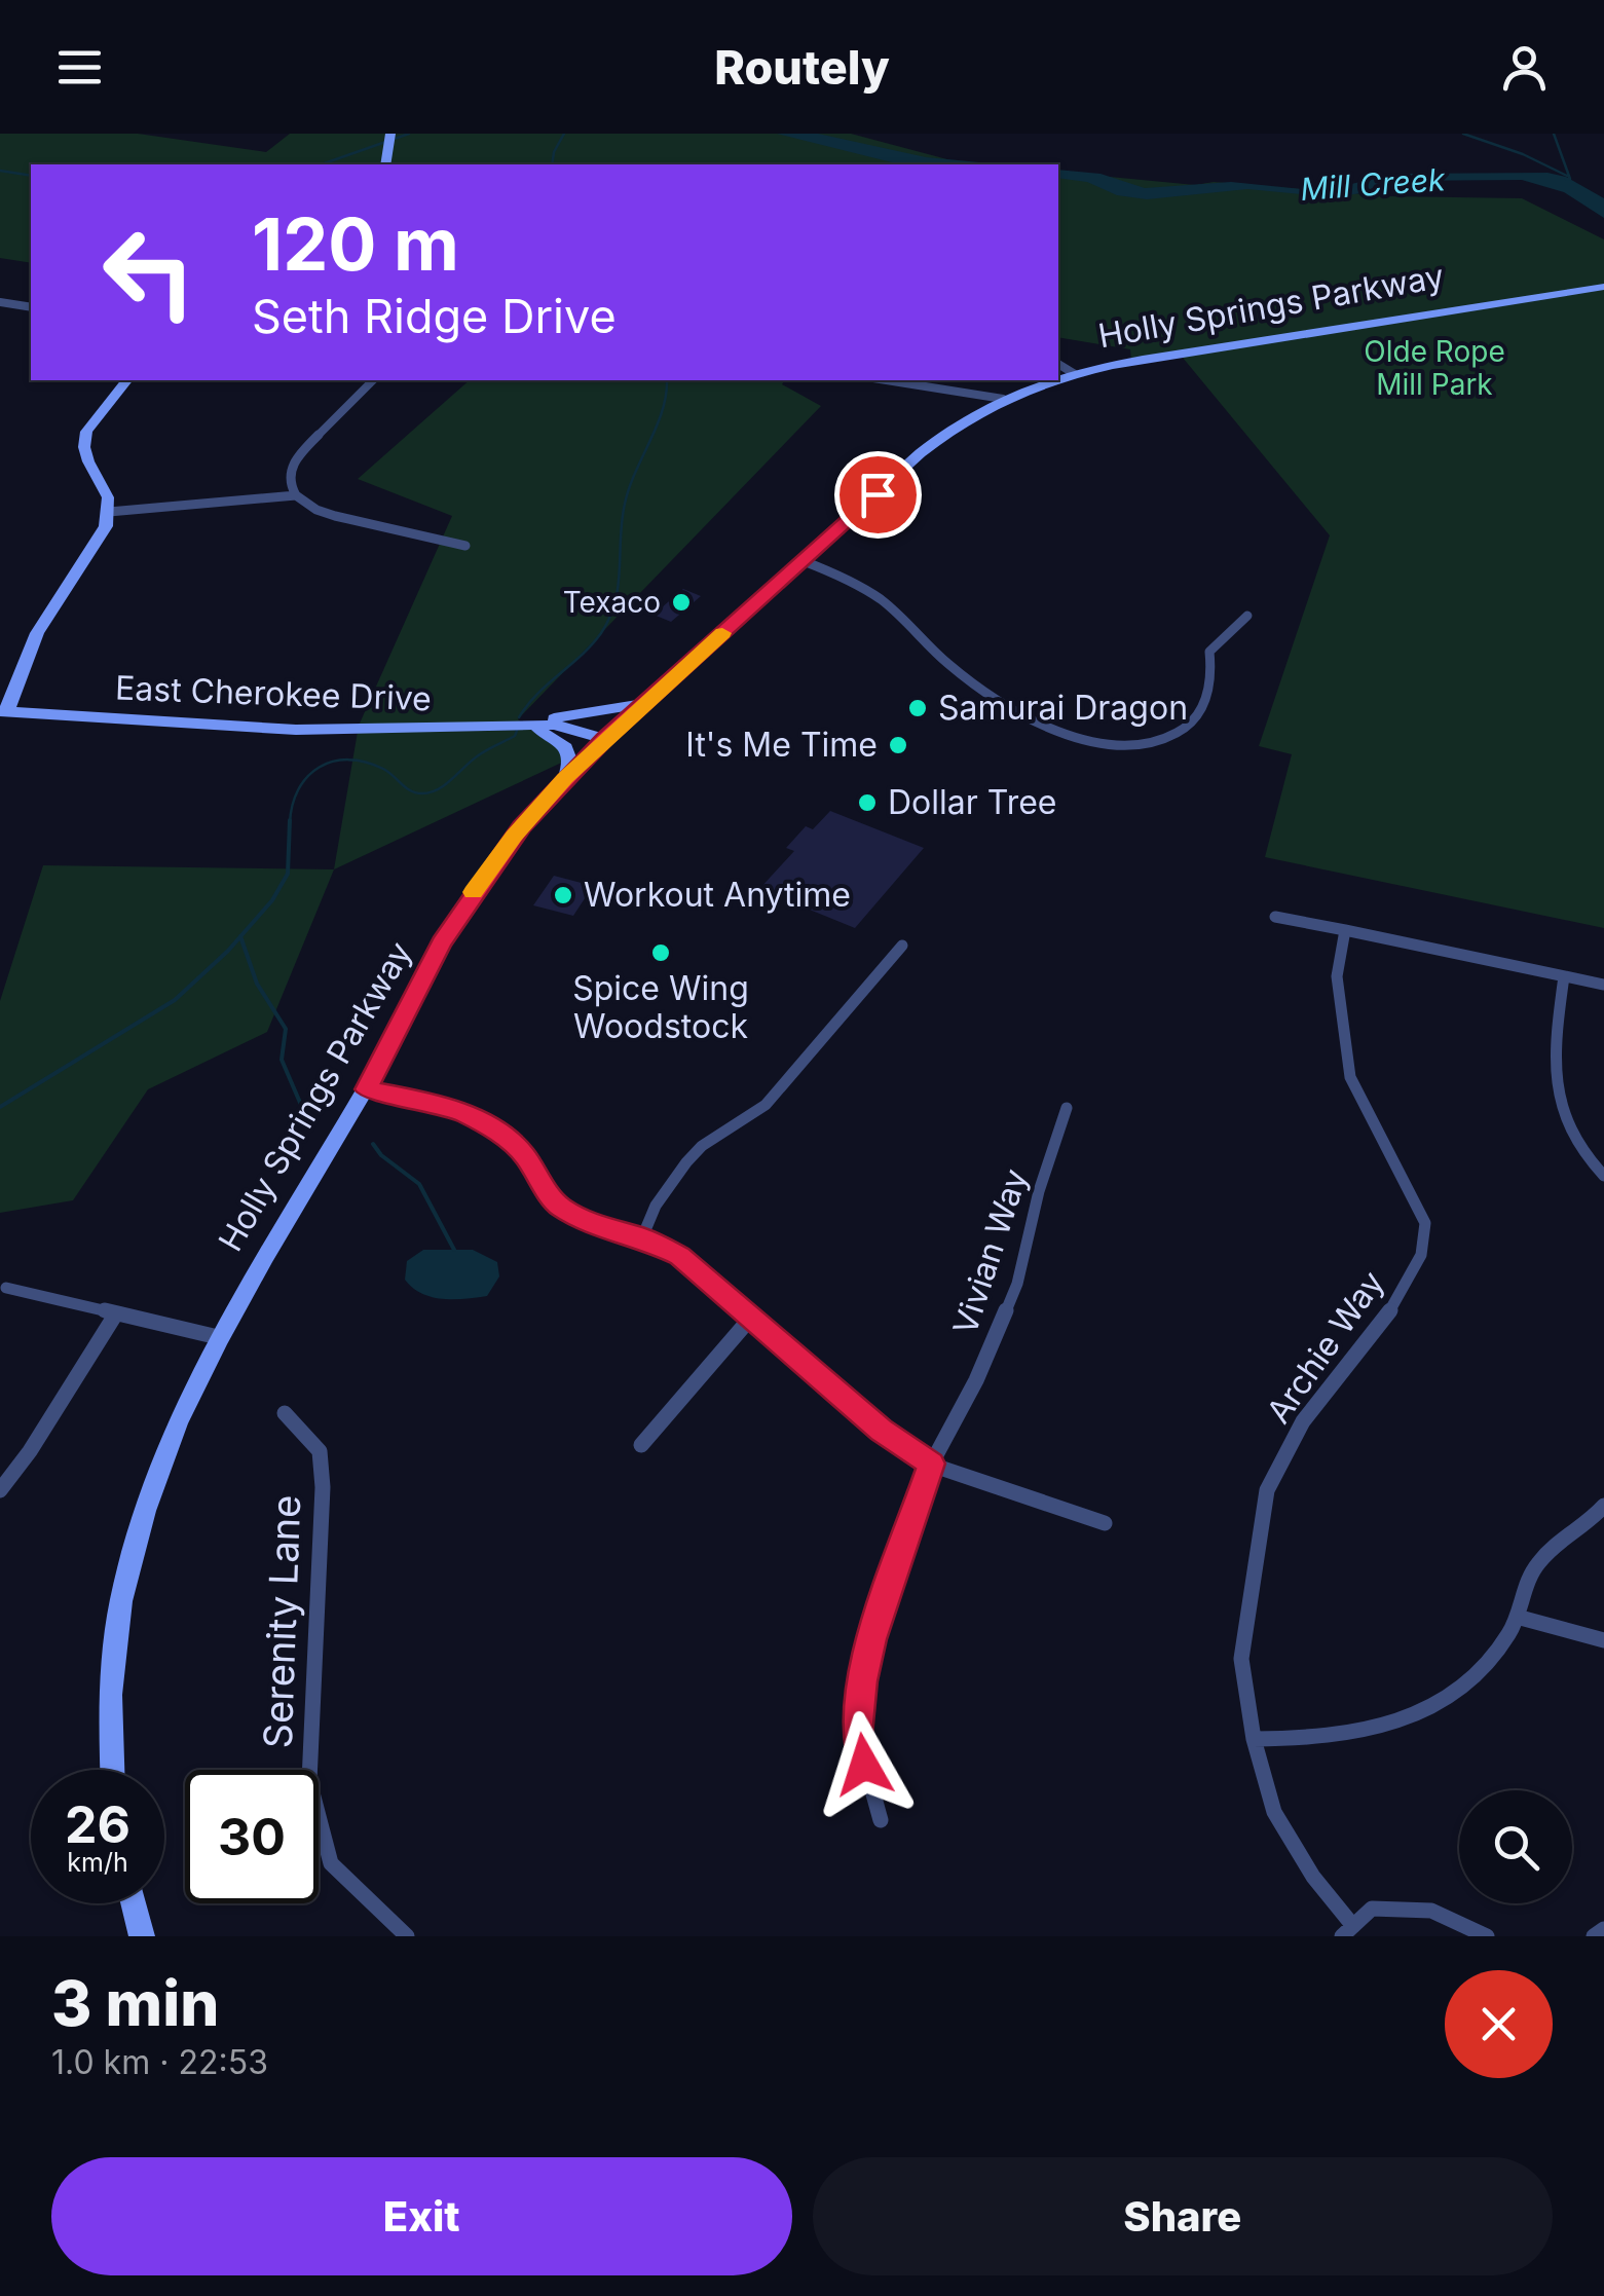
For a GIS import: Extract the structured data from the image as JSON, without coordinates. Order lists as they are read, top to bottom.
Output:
{
  "streets": {
    "main road": ["Holly Springs Parkway", "East Cherokee Drive"],
    "street": ["Vivian Way", "Archie Way", "Serenity Lane"]
  },
  "crossings": [
    ["Holly Springs Parkway", "East Cherokee Drive"]
  ],
  "water": ["Mill Creek"],
  "parks": ["Olde Rope Mill Park"],
  "places": [
    "Texaco",
    "Samurai Dragon",
    "It's Me Time",
    "Dollar Tree",
    "Workout Anytime",
    "Spice Wing Woodstock"
  ],
  "page": {
    "header": "Routely",
    "turn": ["120 m", "Seth Ridge Drive"],
    "speed": "26 km/h",
    "limit": "30",
    "heading": ["3 min", "1.0 km · 22:53"],
    "buttons": ["Exit", "Share"]
  }
}
